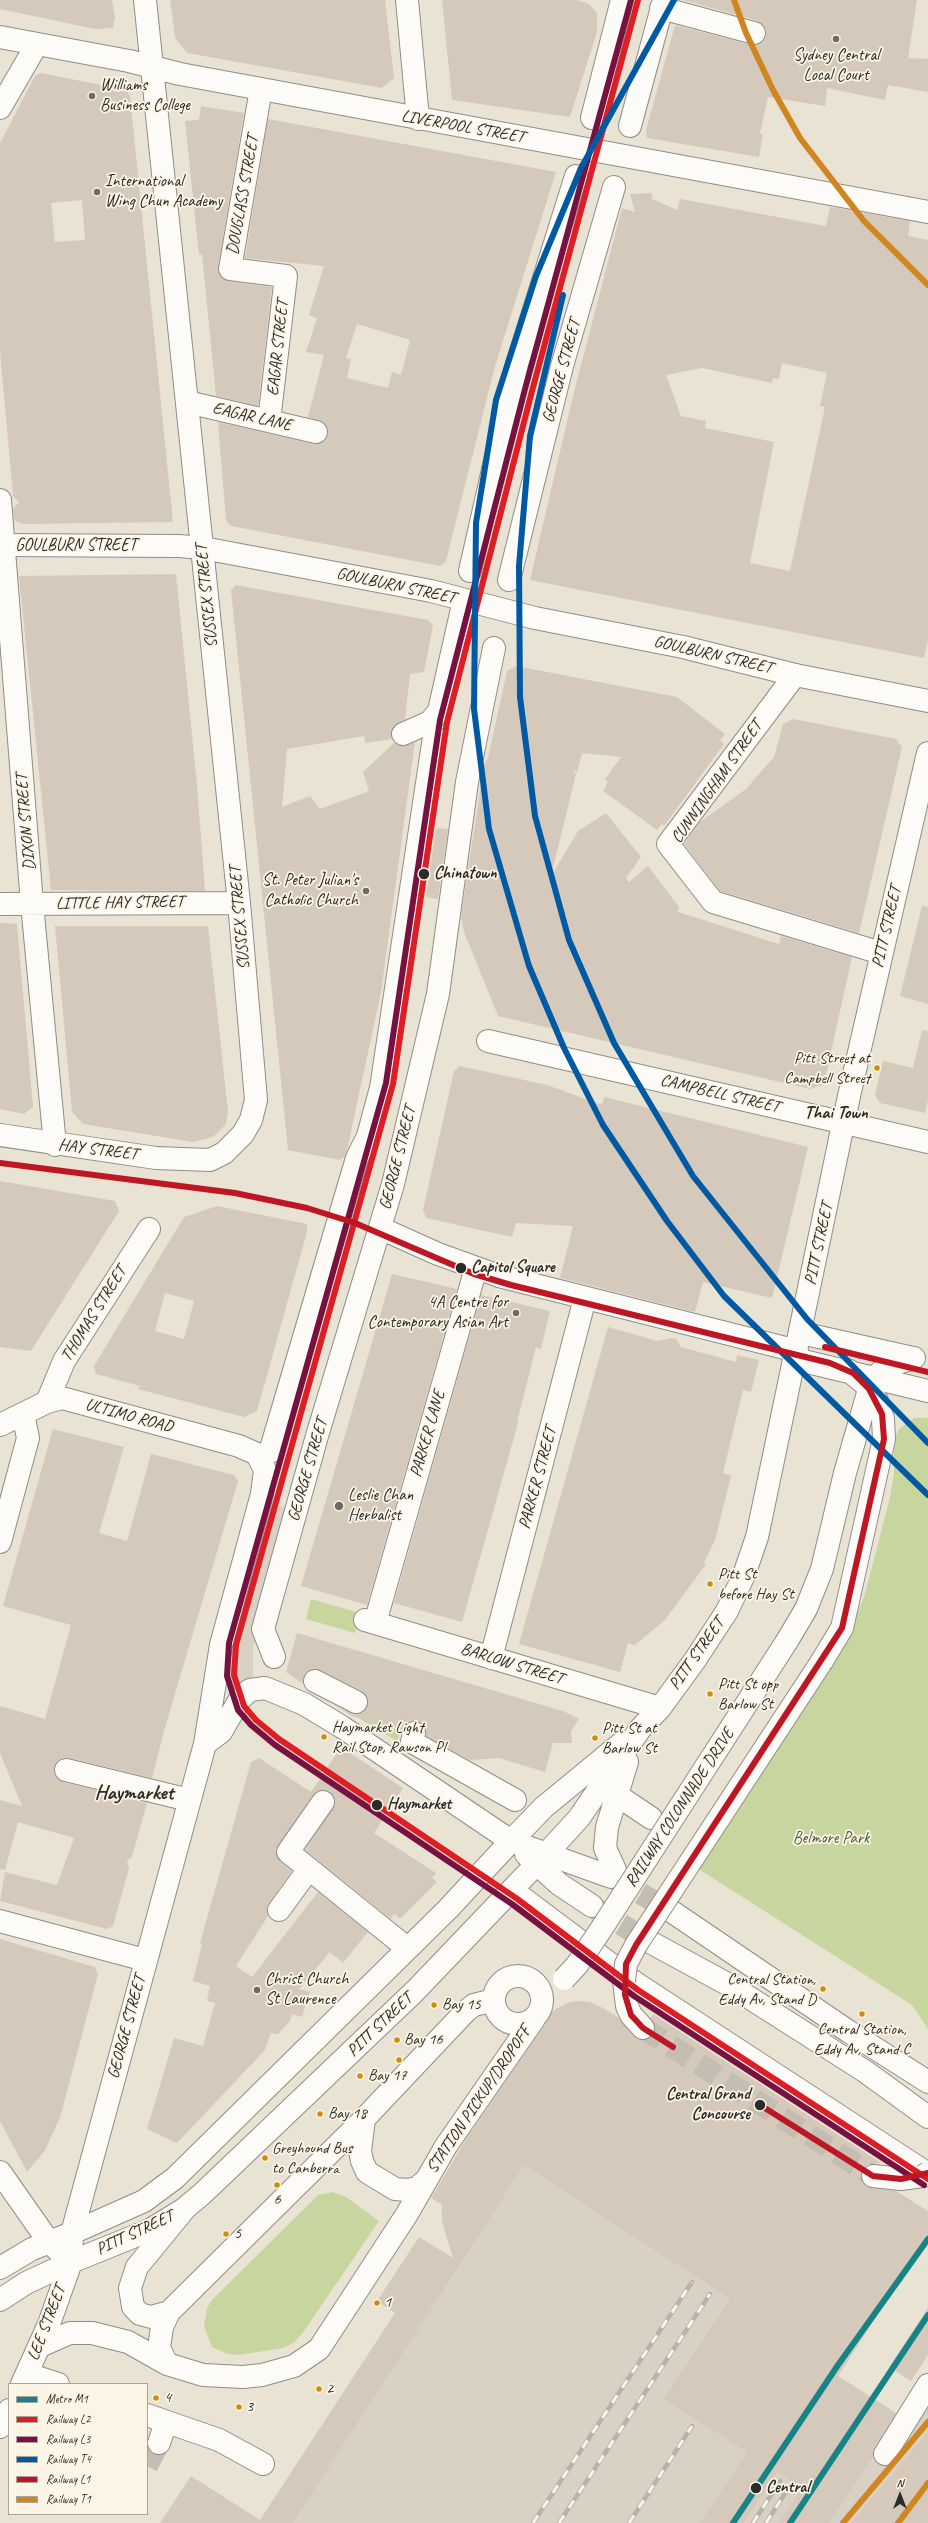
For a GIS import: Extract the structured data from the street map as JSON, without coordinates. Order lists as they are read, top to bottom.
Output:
{
  "streets": {
    "main road": [
      "LIVERPOOL STREET",
      "DOUGLASS STREET",
      "EAGAR STREET",
      "GEORGE STREET",
      "EAGAR LANE",
      "GOULBURN STREET",
      "SUSSEX STREET",
      "CUNNINGHAM STREET",
      "DIXON STREET",
      "LITTLE HAY STREET",
      "PITT STREET",
      "CAMPBELL STREET",
      "HAY STREET",
      "THOMAS STREET",
      "ULTIMO ROAD",
      "PARKER LANE",
      "PARKER STREET",
      "BARLOW STREET",
      "RAILWAY COLONNADE DRIVE",
      "STATION PICKUP/DROPOFF",
      "LEE STREET"
    ]
  },
  "crossings": [
    ["LIVERPOOL STREET", "DOUGLASS STREET"],
    ["LIVERPOOL STREET", "SUSSEX STREET"],
    ["DOUGLASS STREET", "EAGAR STREET"],
    ["EAGAR STREET", "EAGAR LANE"],
    ["GEORGE STREET", "PITT STREET"],
    ["GEORGE STREET", "ULTIMO ROAD"],
    ["GEORGE STREET", "LEE STREET"],
    ["EAGAR LANE", "SUSSEX STREET"],
    ["GOULBURN STREET", "SUSSEX STREET"],
    ["GOULBURN STREET", "CUNNINGHAM STREET"],
    ["GOULBURN STREET", "DIXON STREET"],
    ["SUSSEX STREET", "LITTLE HAY STREET"],
    ["SUSSEX STREET", "HAY STREET"],
    ["CUNNINGHAM STREET", "PITT STREET"],
    ["DIXON STREET", "LITTLE HAY STREET"],
    ["DIXON STREET", "HAY STREET"],
    ["PITT STREET", "CAMPBELL STREET"],
    ["PITT STREET", "BARLOW STREET"],
    ["PITT STREET", "LEE STREET"],
    ["THOMAS STREET", "ULTIMO ROAD"],
    ["PARKER LANE", "BARLOW STREET"],
    ["PARKER STREET", "BARLOW STREET"],
    ["RAILWAY COLONNADE DRIVE", "STATION PICKUP/DROPOFF"],
    ["STATION PICKUP/DROPOFF", "LEE STREET"]
  ],
  "districts": ["Thai Town", "Haymarket"],
  "parks": ["Belmore Park"],
  "places": [
    "Sydney Central Local Court",
    "Williams Business College",
    "International Wing Chun Academy",
    "Chinatown",
    "St. Peter Julian's Catholic Church",
    "Pitt Street at Campbell Street",
    "Capitol Square",
    "4A Centre for Contemporary Asian Art",
    "Leslie Chan Herbalist",
    "Pitt St before Hay St",
    "Pitt St opp Barlow St",
    "Haymarket Light Rail Stop, Rawson Pl",
    "Pitt St at Barlow St",
    "Haymarket",
    "Central Station, Eddy Av, Stand D",
    "Christ Church St Laurence",
    "Bay 15",
    "Central Station, Eddy Av, Stand C",
    "Bay 16",
    "Bay 17",
    "Central Grand Concourse",
    "Bay 18",
    "Greyhound Bus to Canberra",
    "6",
    "5",
    "1",
    "2",
    "4",
    "3",
    "Central"
  ],
  "lines": [
    "rail line L2",
    "rail line L3",
    "rail line T4",
    "rail line T1",
    "rail line L1",
    "metro line M1"
  ],
  "legend": [
    "Metro M1",
    "Railway L2",
    "Railway L3",
    "Railway T4",
    "Railway L1",
    "Railway T1"
  ],
  "north": "top"
}
